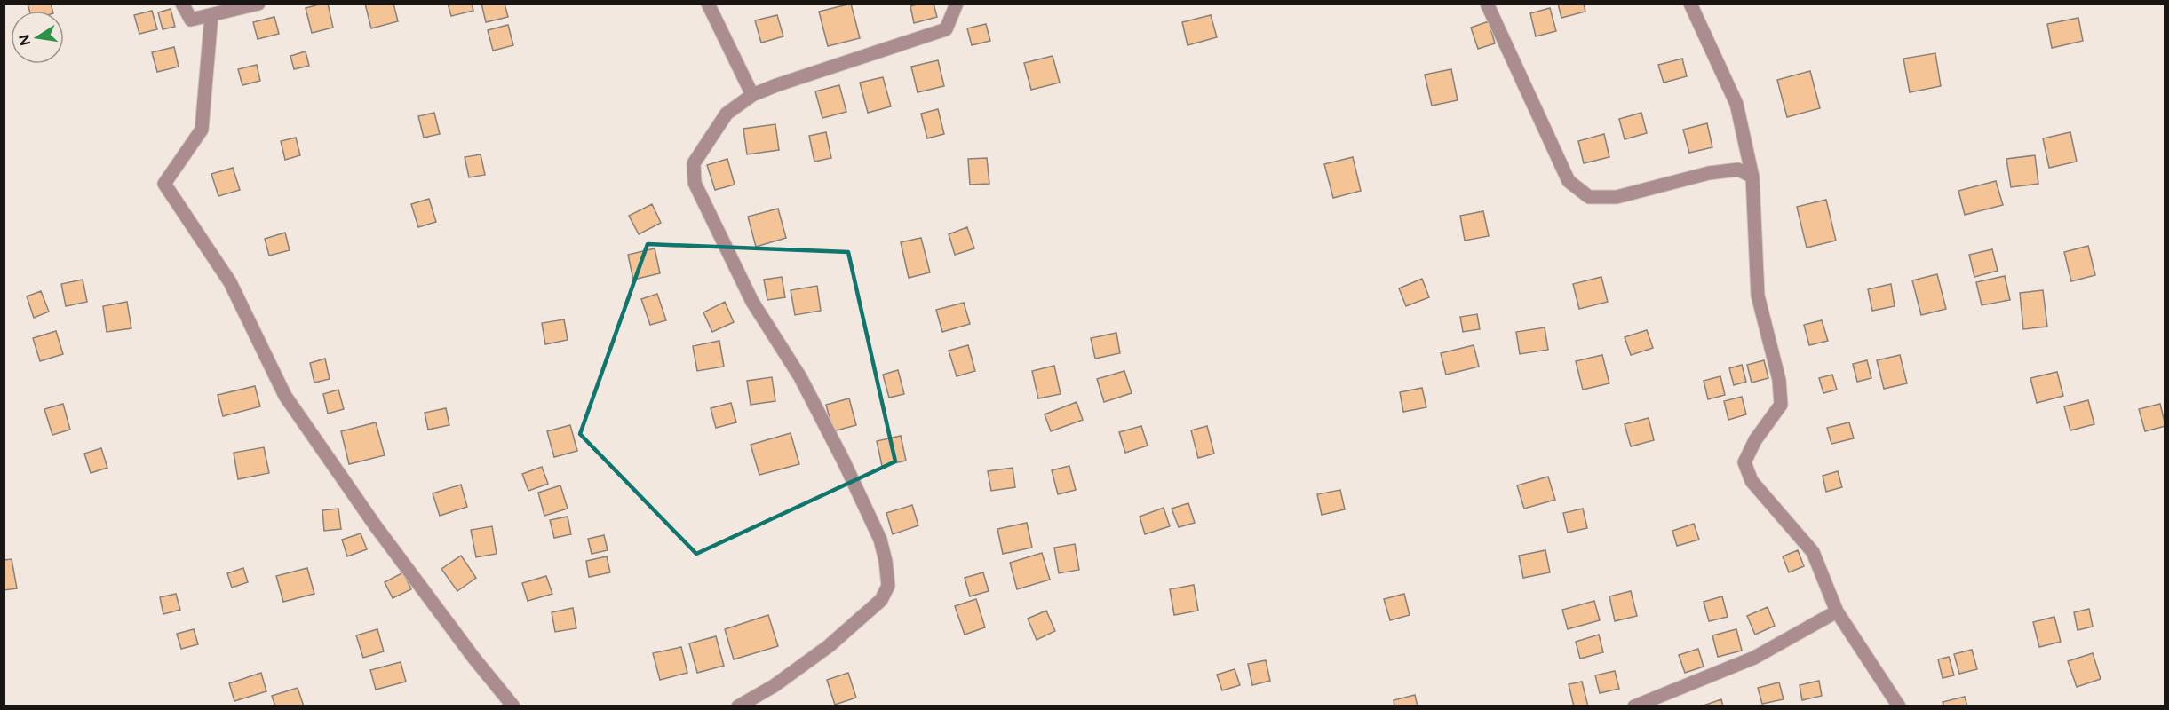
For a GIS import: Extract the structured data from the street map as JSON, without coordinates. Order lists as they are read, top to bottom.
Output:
{
  "north": "left"
}
